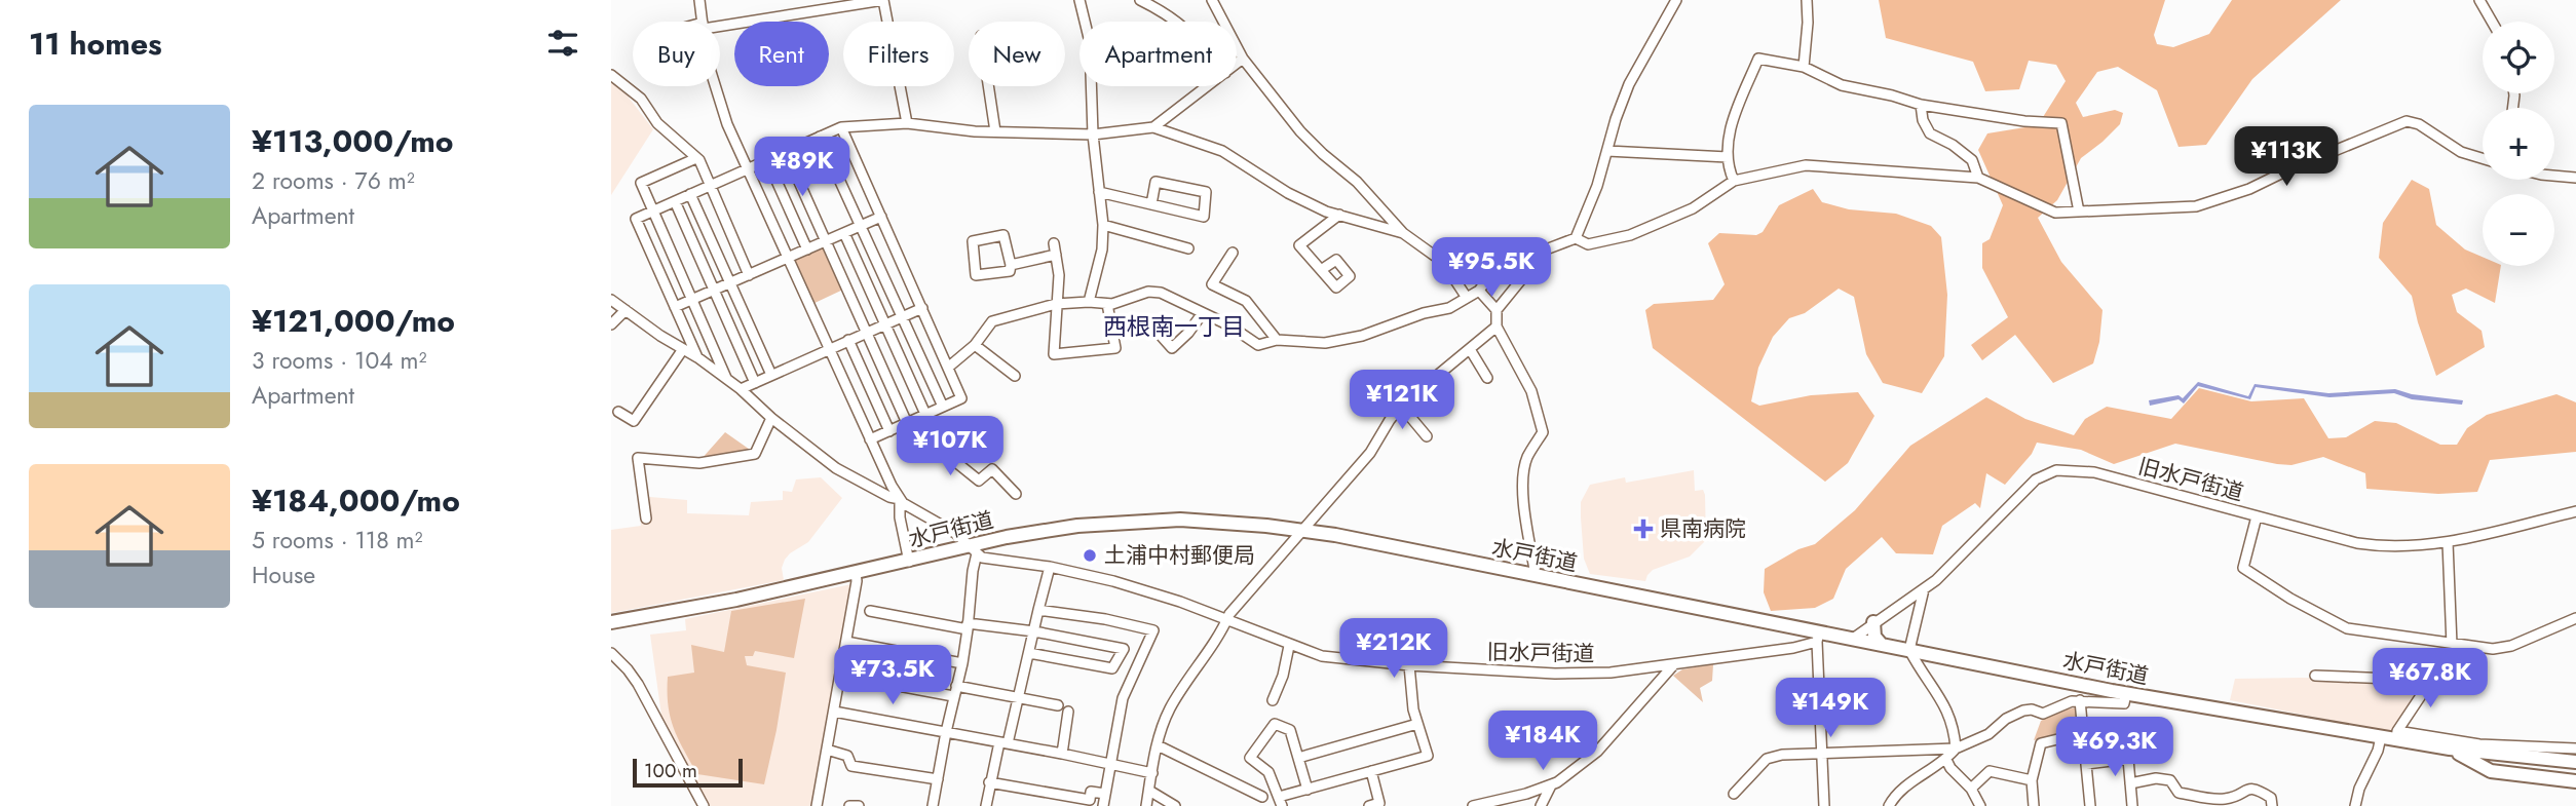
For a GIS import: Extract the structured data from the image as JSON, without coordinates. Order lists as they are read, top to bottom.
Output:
{
  "streets": {
    "highway": ["水戸街道"],
    "street": ["旧水戸街道"]
  },
  "crossings": [
    ["旧水戸街道", "水戸街道"]
  ],
  "districts": ["西根南一丁目"],
  "places": {
    "health": ["県南病院"],
    "other": ["土浦中村郵便局"]
  },
  "scale_bar": "100 m",
  "page": {
    "heading": "11 homes",
    "map_buttons": ["+", "−"],
    "chip": [
      "Buy",
      "Rent",
      "Filters",
      "New",
      "Apartment"
    ],
    "list": [
      {
        "name": "¥113,000/mo",
        "note": "2 rooms · 76 m² · Apartment"
      },
      {
        "name": "¥121,000/mo",
        "note": "3 rooms · 104 m² · Apartment"
      },
      {
        "name": "¥184,000/mo",
        "note": "5 rooms · 118 m² · House"
      }
    ],
    "price": [
      "¥113K",
      "¥89K",
      "¥95.5K",
      "¥121K",
      "¥107K",
      "¥212K",
      "¥73.5K",
      "¥67.8K",
      "¥149K",
      "¥184K",
      "¥69.3K"
    ],
    "scale": "100 m"
  }
}
